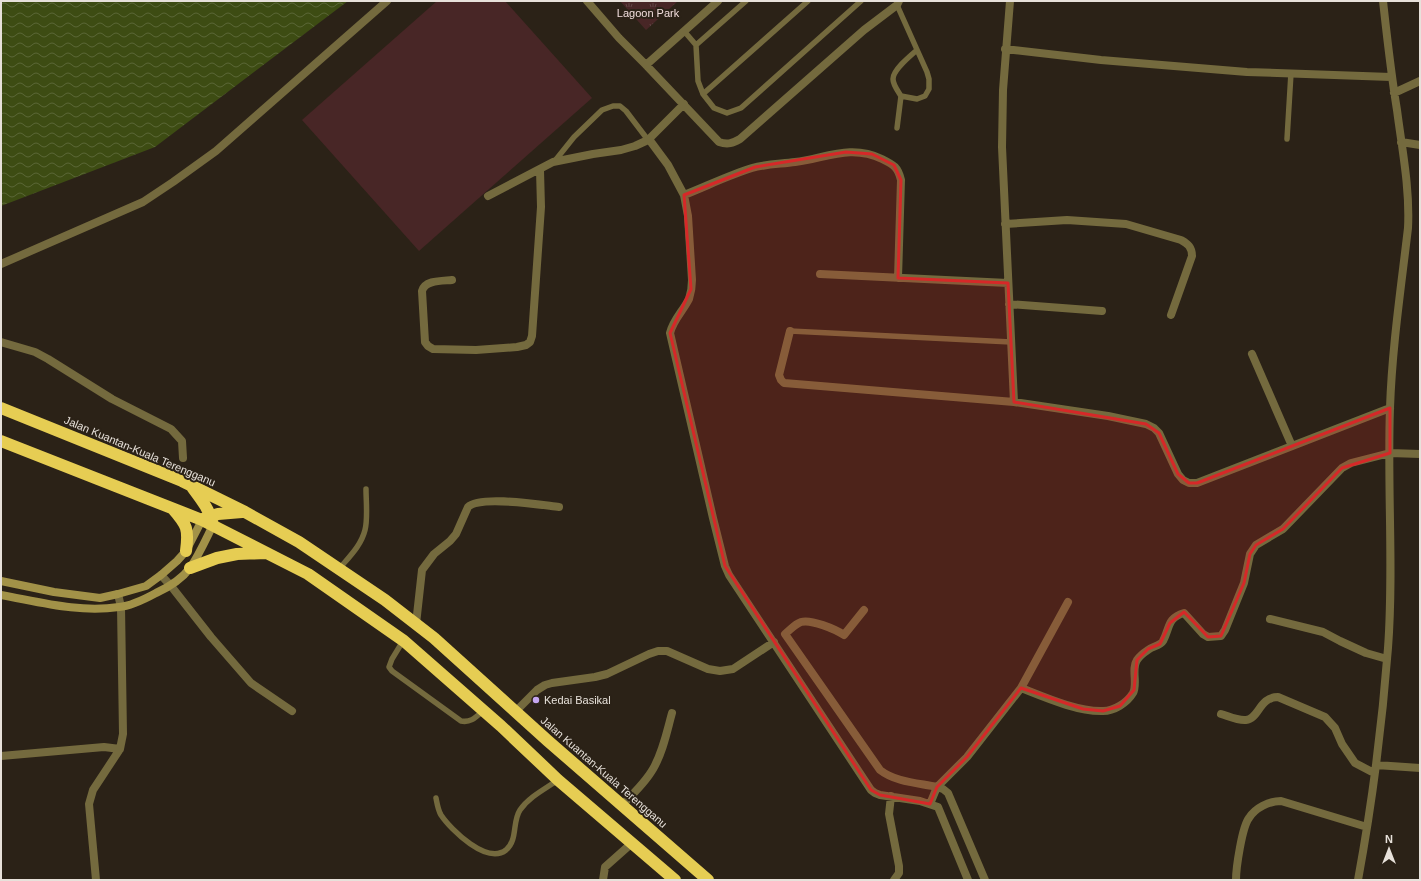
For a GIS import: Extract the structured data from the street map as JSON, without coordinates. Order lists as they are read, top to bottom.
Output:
{
  "streets": {
    "highway": ["Jalan Kuantan-Kuala Terengganu"]
  },
  "parks": ["Lagoon Park"],
  "places": ["Kedai Basikal"],
  "north": "top"
}
